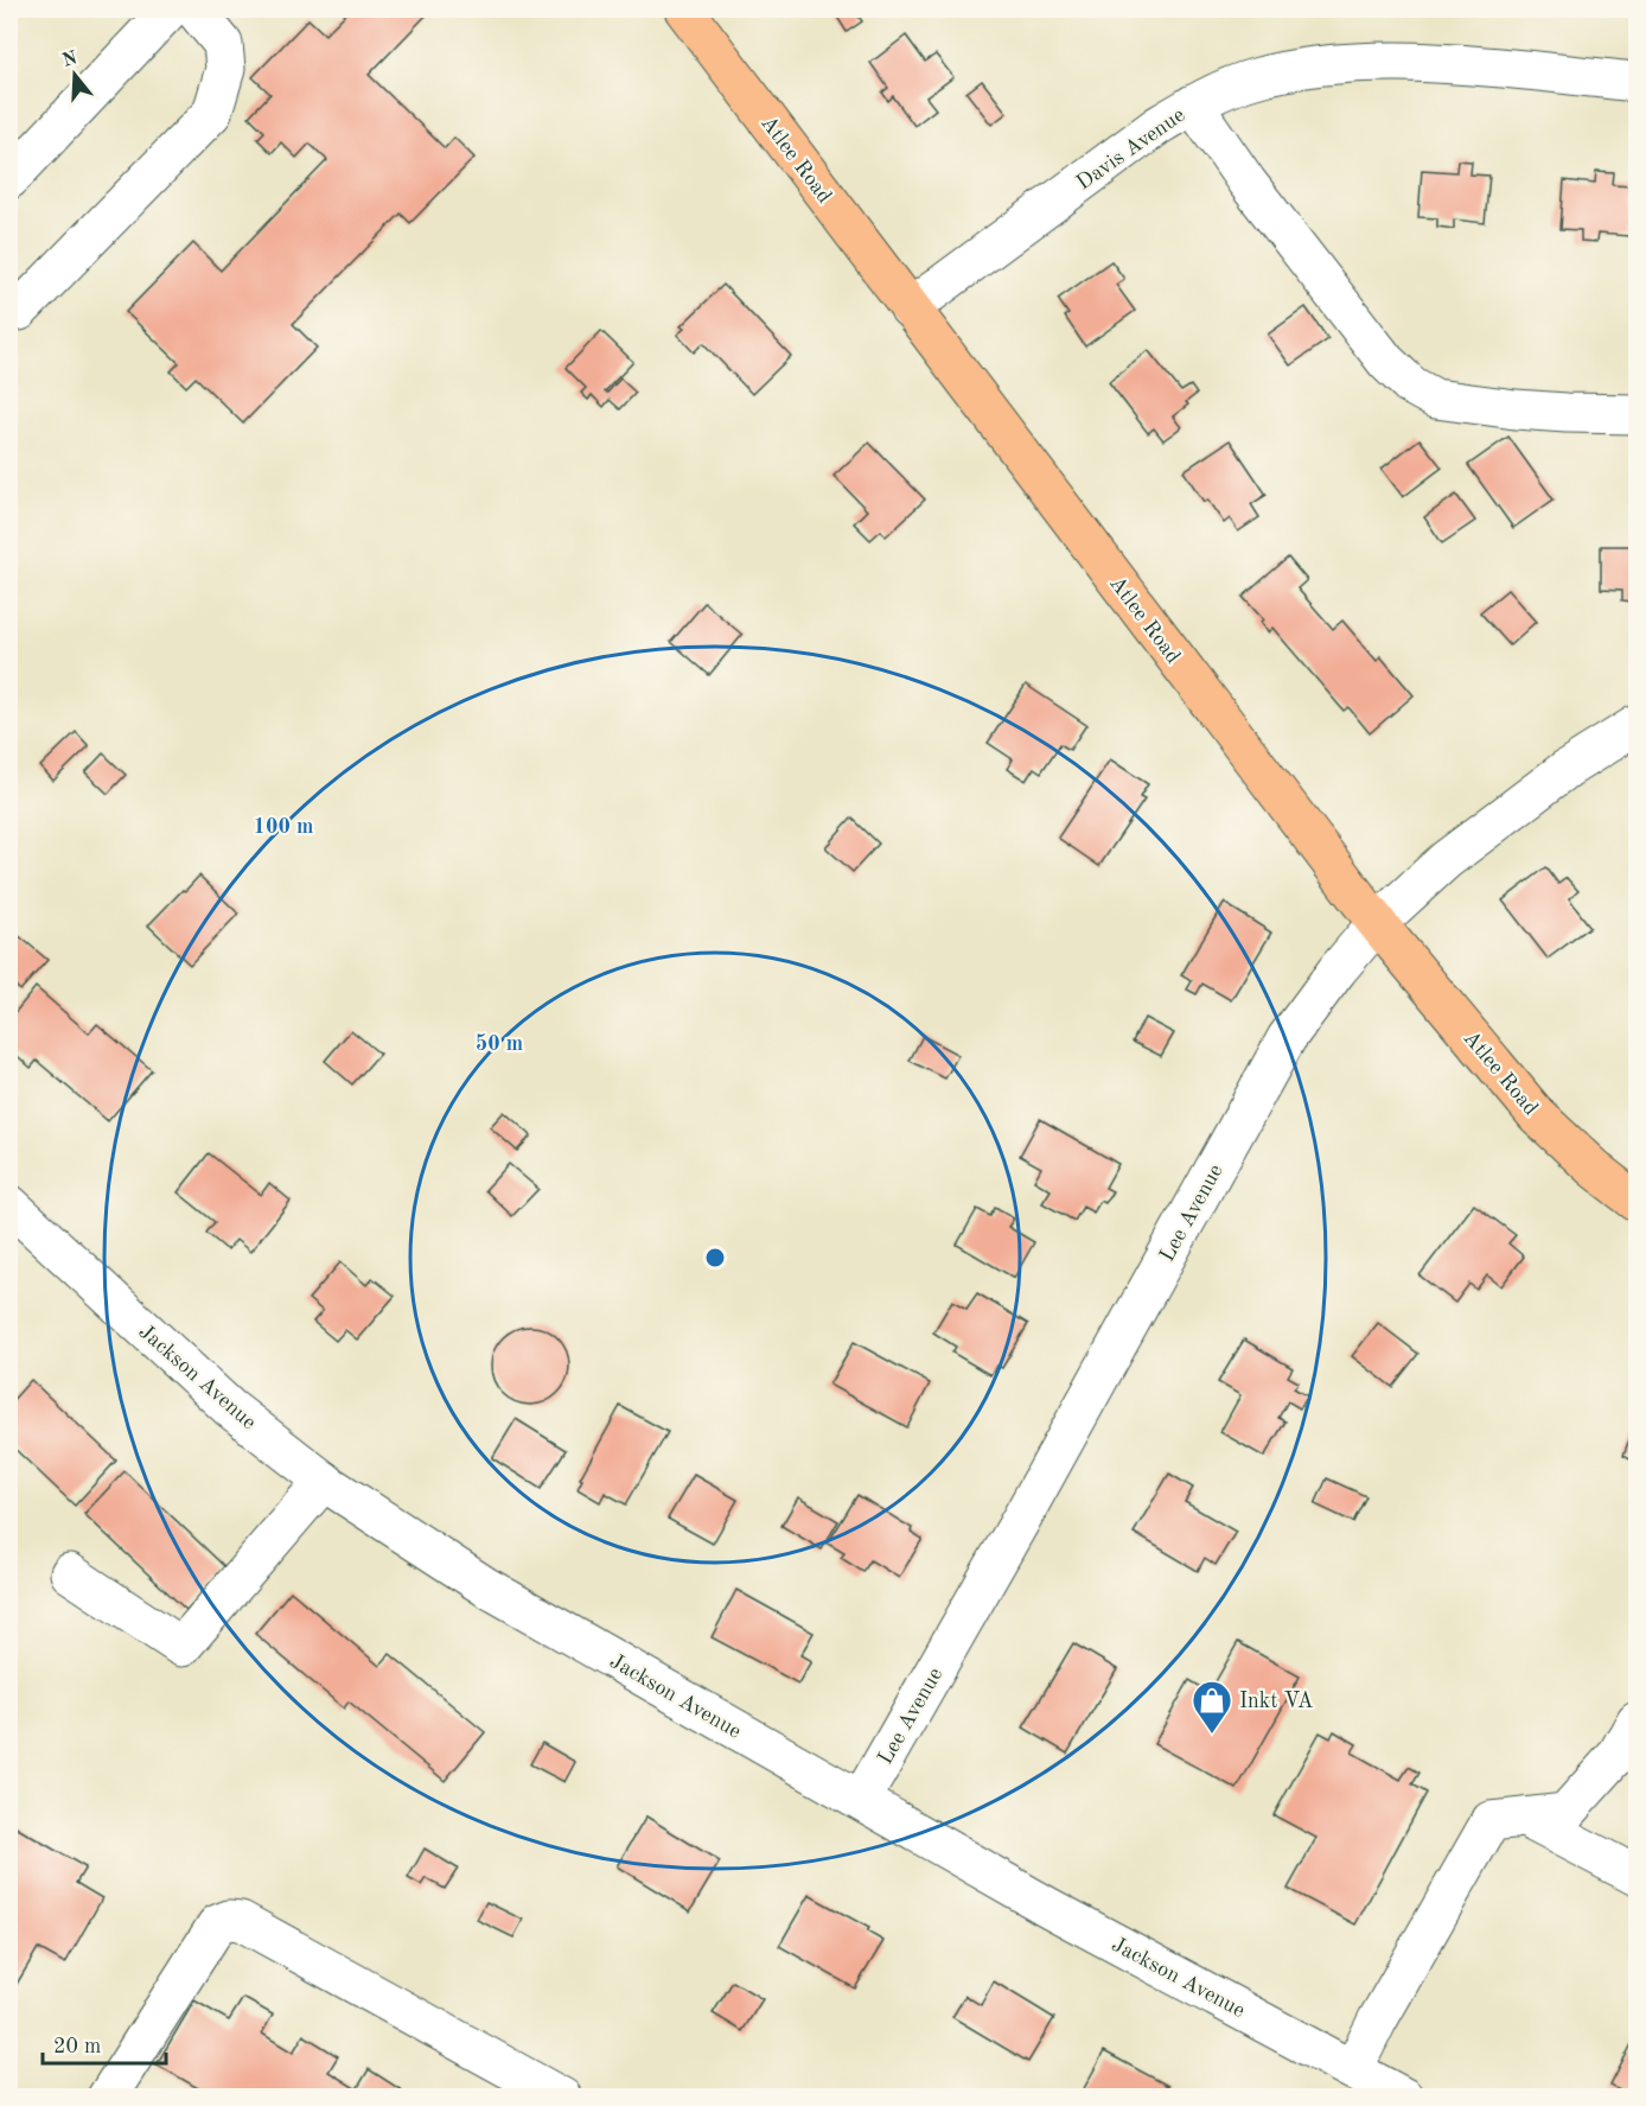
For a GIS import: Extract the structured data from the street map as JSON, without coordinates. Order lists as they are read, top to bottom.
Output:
{
  "streets": {
    "main road": ["Atlee Road"],
    "street": ["Davis Avenue", "Lee Avenue", "Jackson Avenue"]
  },
  "crossings": [
    ["Davis Avenue", "Atlee Road"],
    ["Atlee Road", "Lee Avenue"],
    ["Lee Avenue", "Jackson Avenue"]
  ],
  "places": {
    "shop": ["Inkt VA"]
  },
  "scale_bar": "20 m",
  "north": "top",
  "rings": ["100 m", "50 m"]
}
